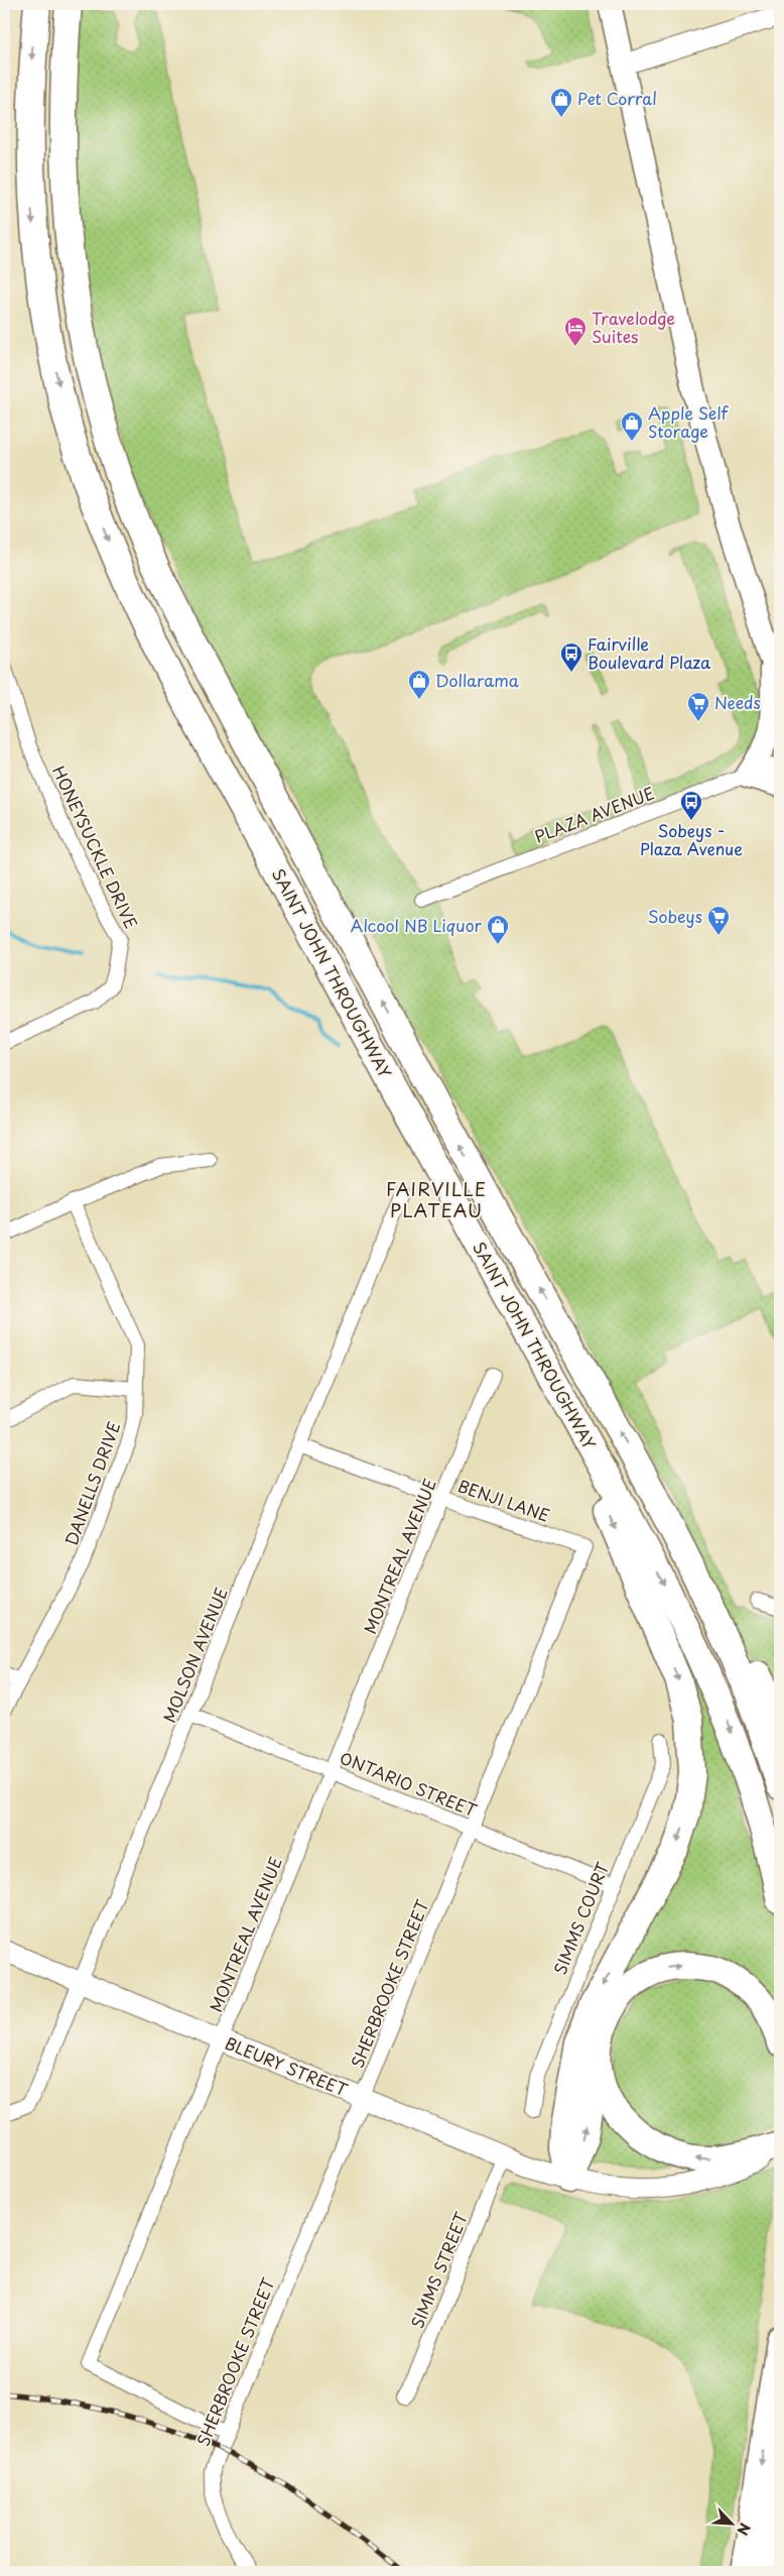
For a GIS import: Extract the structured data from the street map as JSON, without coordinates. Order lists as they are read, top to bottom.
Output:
{
  "streets": {
    "highway": ["SAINT JOHN THROUGHWAY"],
    "street": [
      "PLAZA AVENUE",
      "HONEYSUCKLE DRIVE",
      "DANELLS DRIVE",
      "BENJI LANE",
      "MONTREAL AVENUE",
      "MOLSON AVENUE",
      "ONTARIO STREET",
      "SIMMS COURT",
      "SHERBROOKE STREET",
      "BLEURY STREET",
      "SIMMS STREET"
    ]
  },
  "crossings": [
    ["BENJI LANE", "MONTREAL AVENUE"],
    ["BENJI LANE", "MOLSON AVENUE"],
    ["BENJI LANE", "SHERBROOKE STREET"],
    ["MONTREAL AVENUE", "ONTARIO STREET"],
    ["MONTREAL AVENUE", "SHERBROOKE STREET"],
    ["MONTREAL AVENUE", "BLEURY STREET"],
    ["MOLSON AVENUE", "ONTARIO STREET"],
    ["MOLSON AVENUE", "BLEURY STREET"],
    ["ONTARIO STREET", "SIMMS COURT"],
    ["ONTARIO STREET", "SHERBROOKE STREET"],
    ["SHERBROOKE STREET", "BLEURY STREET"],
    ["BLEURY STREET", "SIMMS STREET"]
  ],
  "districts": ["FAIRVILLE PLATEAU"],
  "places": {
    "shop": [
      "Pet Corral",
      "Apple Self Storage",
      "Dollarama",
      "Alcool NB Liquor"
    ],
    "hotel": ["Travelodge Suites"],
    "bus stop": ["Fairville Boulevard Plaza", "Sobeys - Plaza Avenue"],
    "supermarket": ["Needs", "Sobeys"]
  },
  "north": "bottom right"
}
